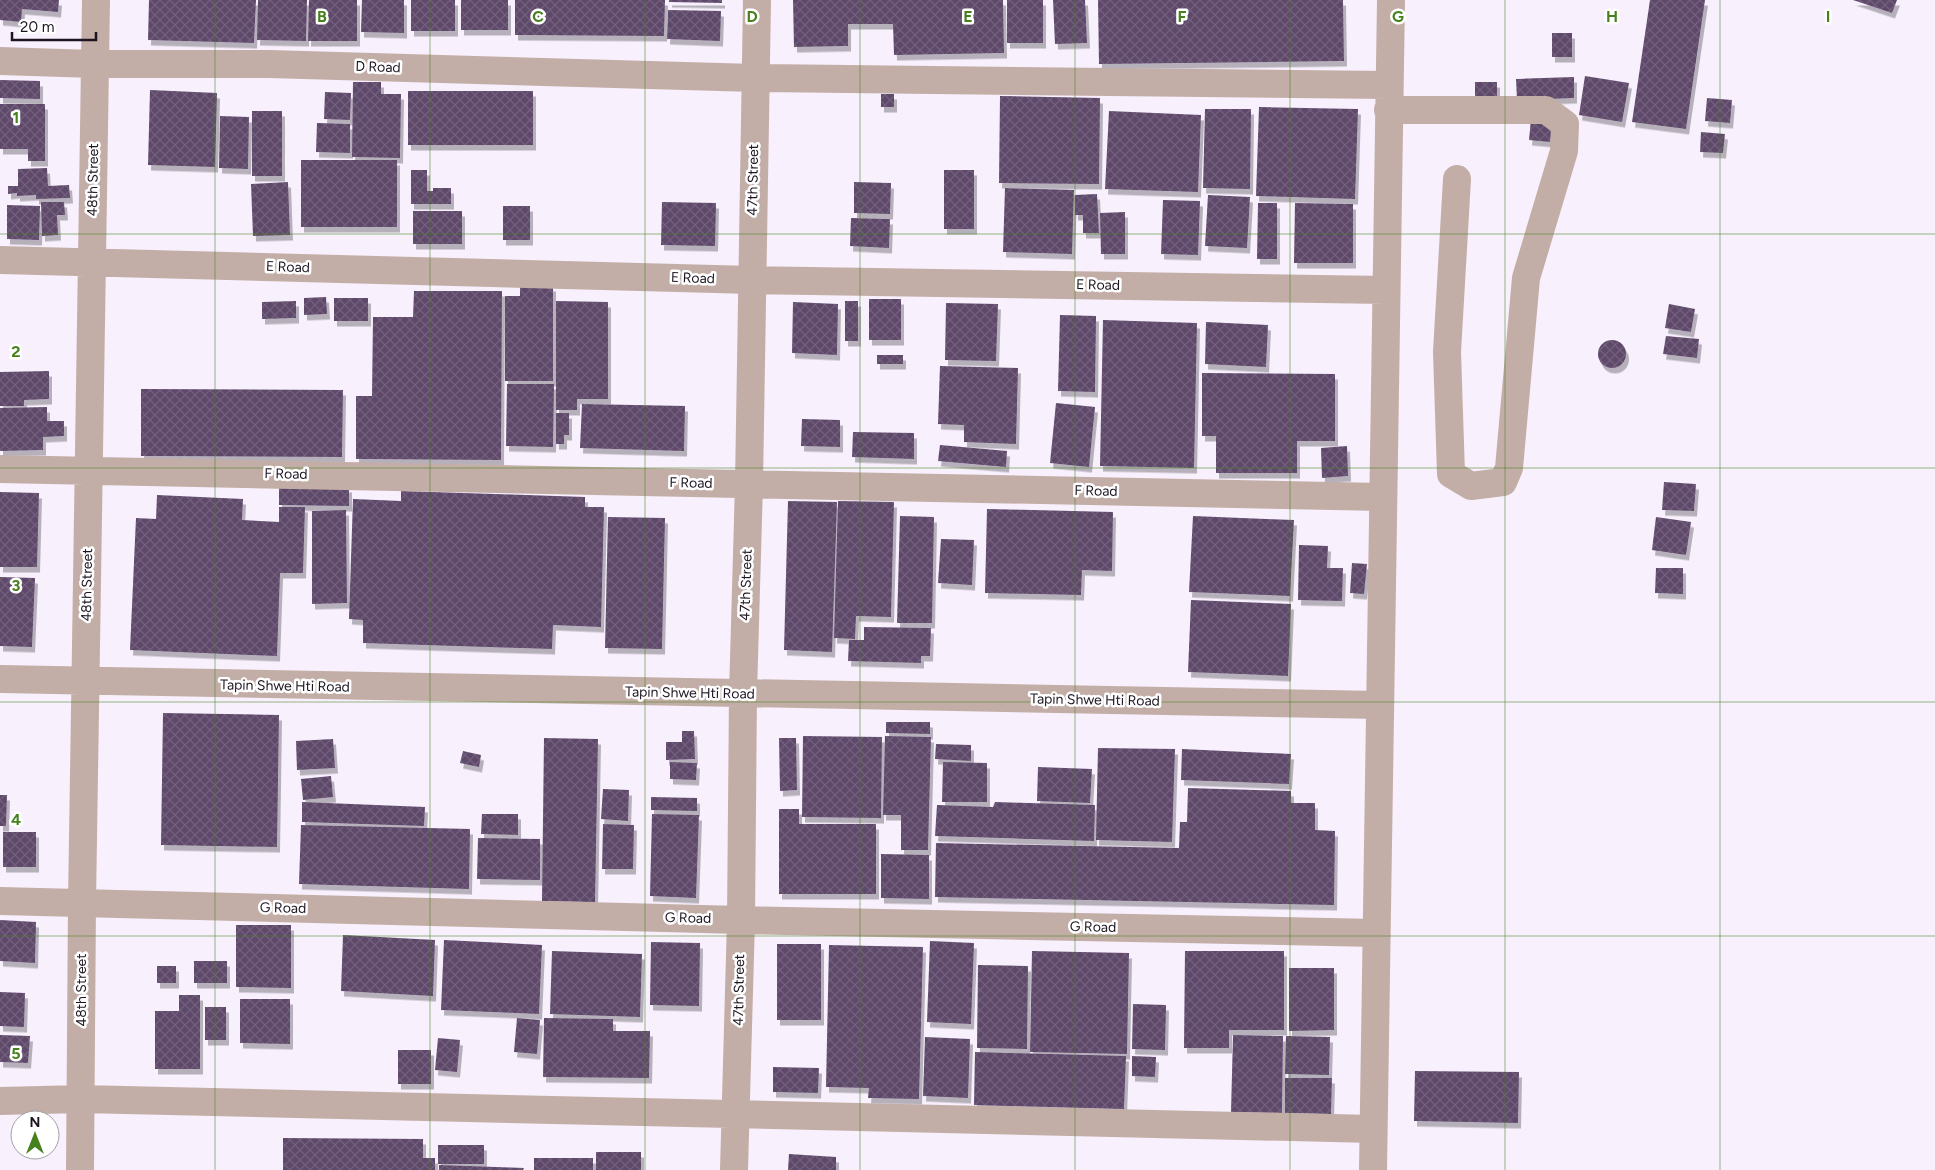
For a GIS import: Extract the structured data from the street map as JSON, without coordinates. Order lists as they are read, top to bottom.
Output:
{
  "streets": {
    "street": [
      "D Road",
      "48th Street",
      "47th Street",
      "E Road",
      "F Road",
      "Tapin Shwe Hti Road",
      "G Road"
    ]
  },
  "crossings": [
    ["D Road", "48th Street"],
    ["D Road", "47th Street"],
    ["48th Street", "E Road"],
    ["48th Street", "F Road"],
    ["48th Street", "Tapin Shwe Hti Road"],
    ["48th Street", "G Road"],
    ["47th Street", "E Road"],
    ["47th Street", "F Road"],
    ["47th Street", "Tapin Shwe Hti Road"],
    ["47th Street", "G Road"]
  ],
  "scale_bar": "20 m",
  "north": "top",
  "grid": {
    "columns": [
      "B",
      "C",
      "D",
      "E",
      "F",
      "G",
      "H",
      "I"
    ],
    "rows": [
      "1",
      "2",
      "3",
      "4",
      "5"
    ]
  }
}
